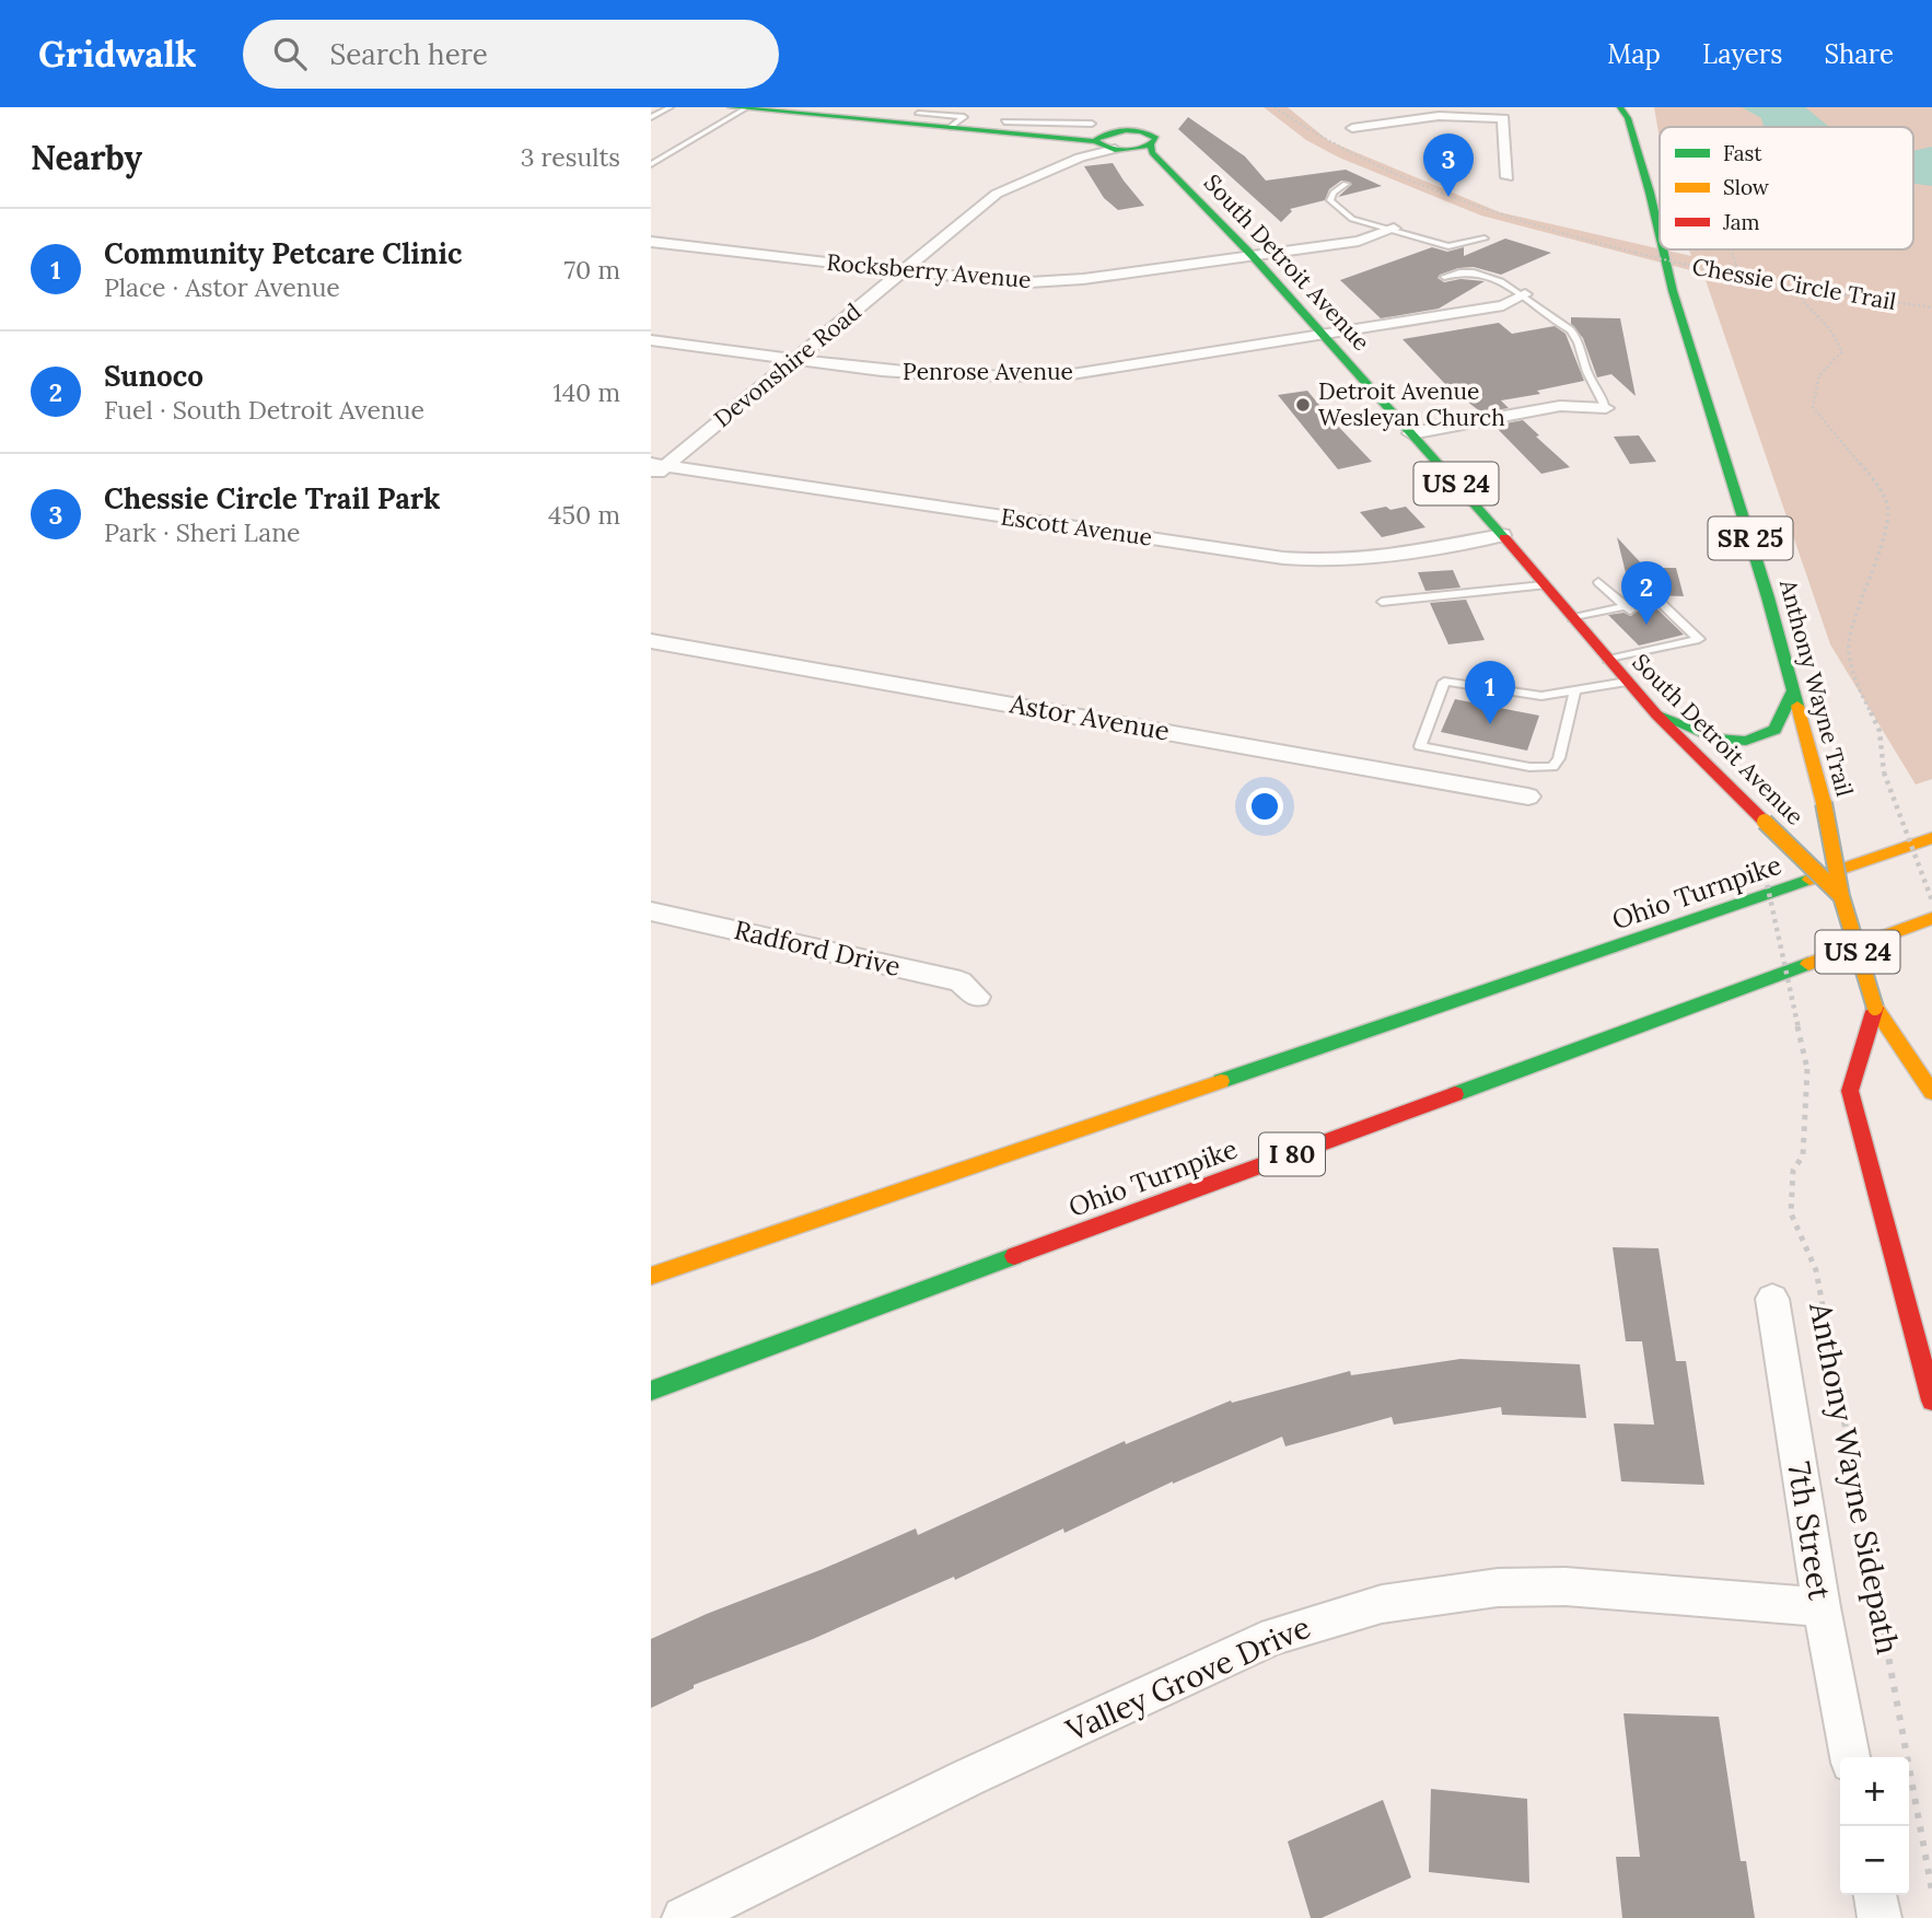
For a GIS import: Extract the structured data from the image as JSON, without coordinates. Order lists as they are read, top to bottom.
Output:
{
  "streets": {
    "main road": [
      "South Detroit Avenue",
      "US 24",
      "SR 25",
      "Anthony Wayne Trail",
      "Ohio Turnpike",
      "I 80"
    ],
    "street": [
      "Rocksberry Avenue",
      "Devonshire Road",
      "Penrose Avenue",
      "Escott Avenue",
      "Astor Avenue",
      "Radford Drive",
      "7th Street",
      "Valley Grove Drive"
    ],
    "path": ["Chessie Circle Trail", "Anthony Wayne Sidepath"]
  },
  "crossings": [
    ["South Detroit Avenue", "Rocksberry Avenue"],
    ["South Detroit Avenue", "Devonshire Road"],
    ["South Detroit Avenue", "Penrose Avenue"],
    ["South Detroit Avenue", "Escott Avenue"],
    ["South Detroit Avenue", "Anthony Wayne Trail"],
    ["Rocksberry Avenue", "Devonshire Road"],
    ["Devonshire Road", "Penrose Avenue"],
    ["Devonshire Road", "Escott Avenue"],
    ["US 24", "Anthony Wayne Trail"],
    ["7th Street", "Valley Grove Drive"]
  ],
  "places": ["Detroit Avenue Wesleyan Church"],
  "legend": ["Fast", "Slow", "Jam"],
  "page": {
    "header": "Gridwalk",
    "search": "Search here",
    "nav": ["Map", "Layers", "Share"],
    "heading": ["Nearby", "3 results"],
    "pins": ["3", "2", "1"],
    "list": [
      {
        "mark": "1",
        "name": "Community Petcare Clinic",
        "note": "Place · Astor Avenue",
        "value": "70 m"
      },
      {
        "mark": "2",
        "name": "Sunoco",
        "note": "Fuel · South Detroit Avenue",
        "value": "140 m"
      },
      {
        "mark": "3",
        "name": "Chessie Circle Trail Park",
        "note": "Park · Sheri Lane",
        "value": "450 m"
      }
    ],
    "map_buttons": ["+", "−"]
  }
}
